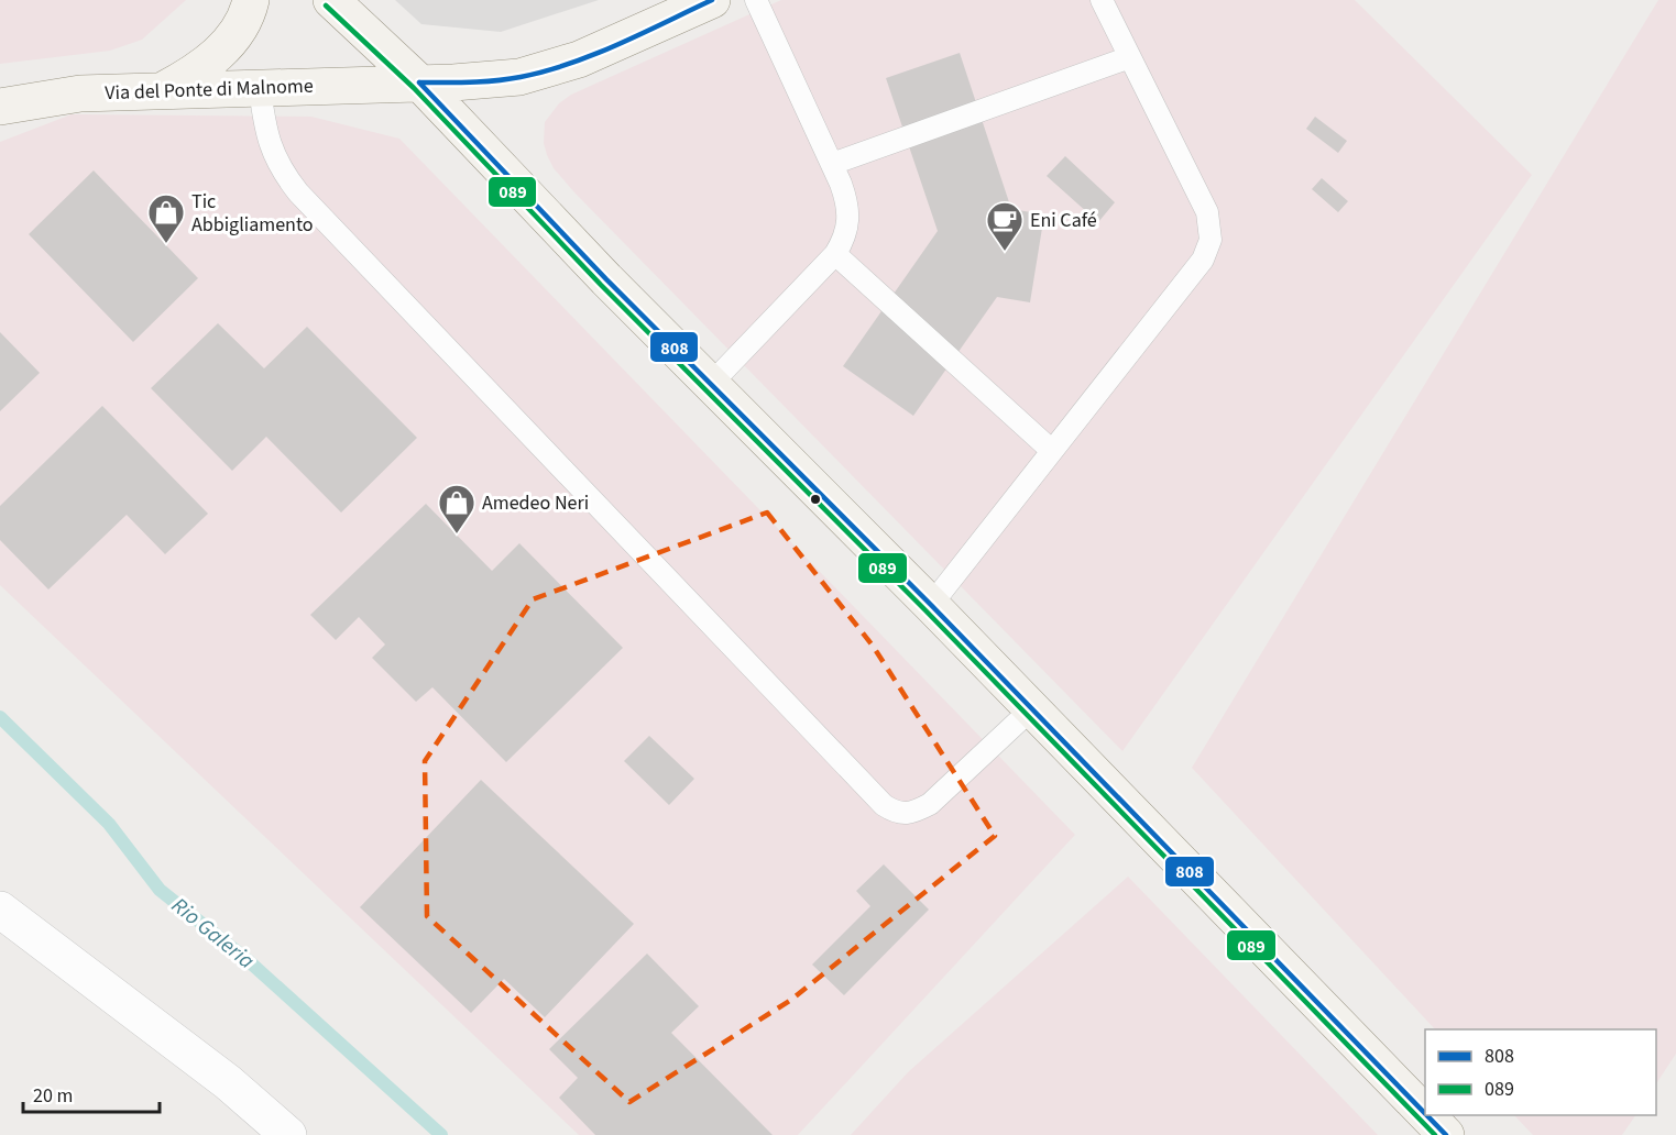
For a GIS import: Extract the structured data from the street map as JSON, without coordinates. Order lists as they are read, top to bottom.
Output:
{
  "streets": {
    "main road": ["Via del Ponte di Malnome"]
  },
  "water": ["Rio Galeria"],
  "places": {
    "shop": ["Tic Abbigliamento", "Amedeo Neri"],
    "cafe": ["Eni Café"]
  },
  "lines": ["transit line 808", "transit line 089"],
  "legend": ["808", "089"],
  "scale_bar": "20 m"
}
